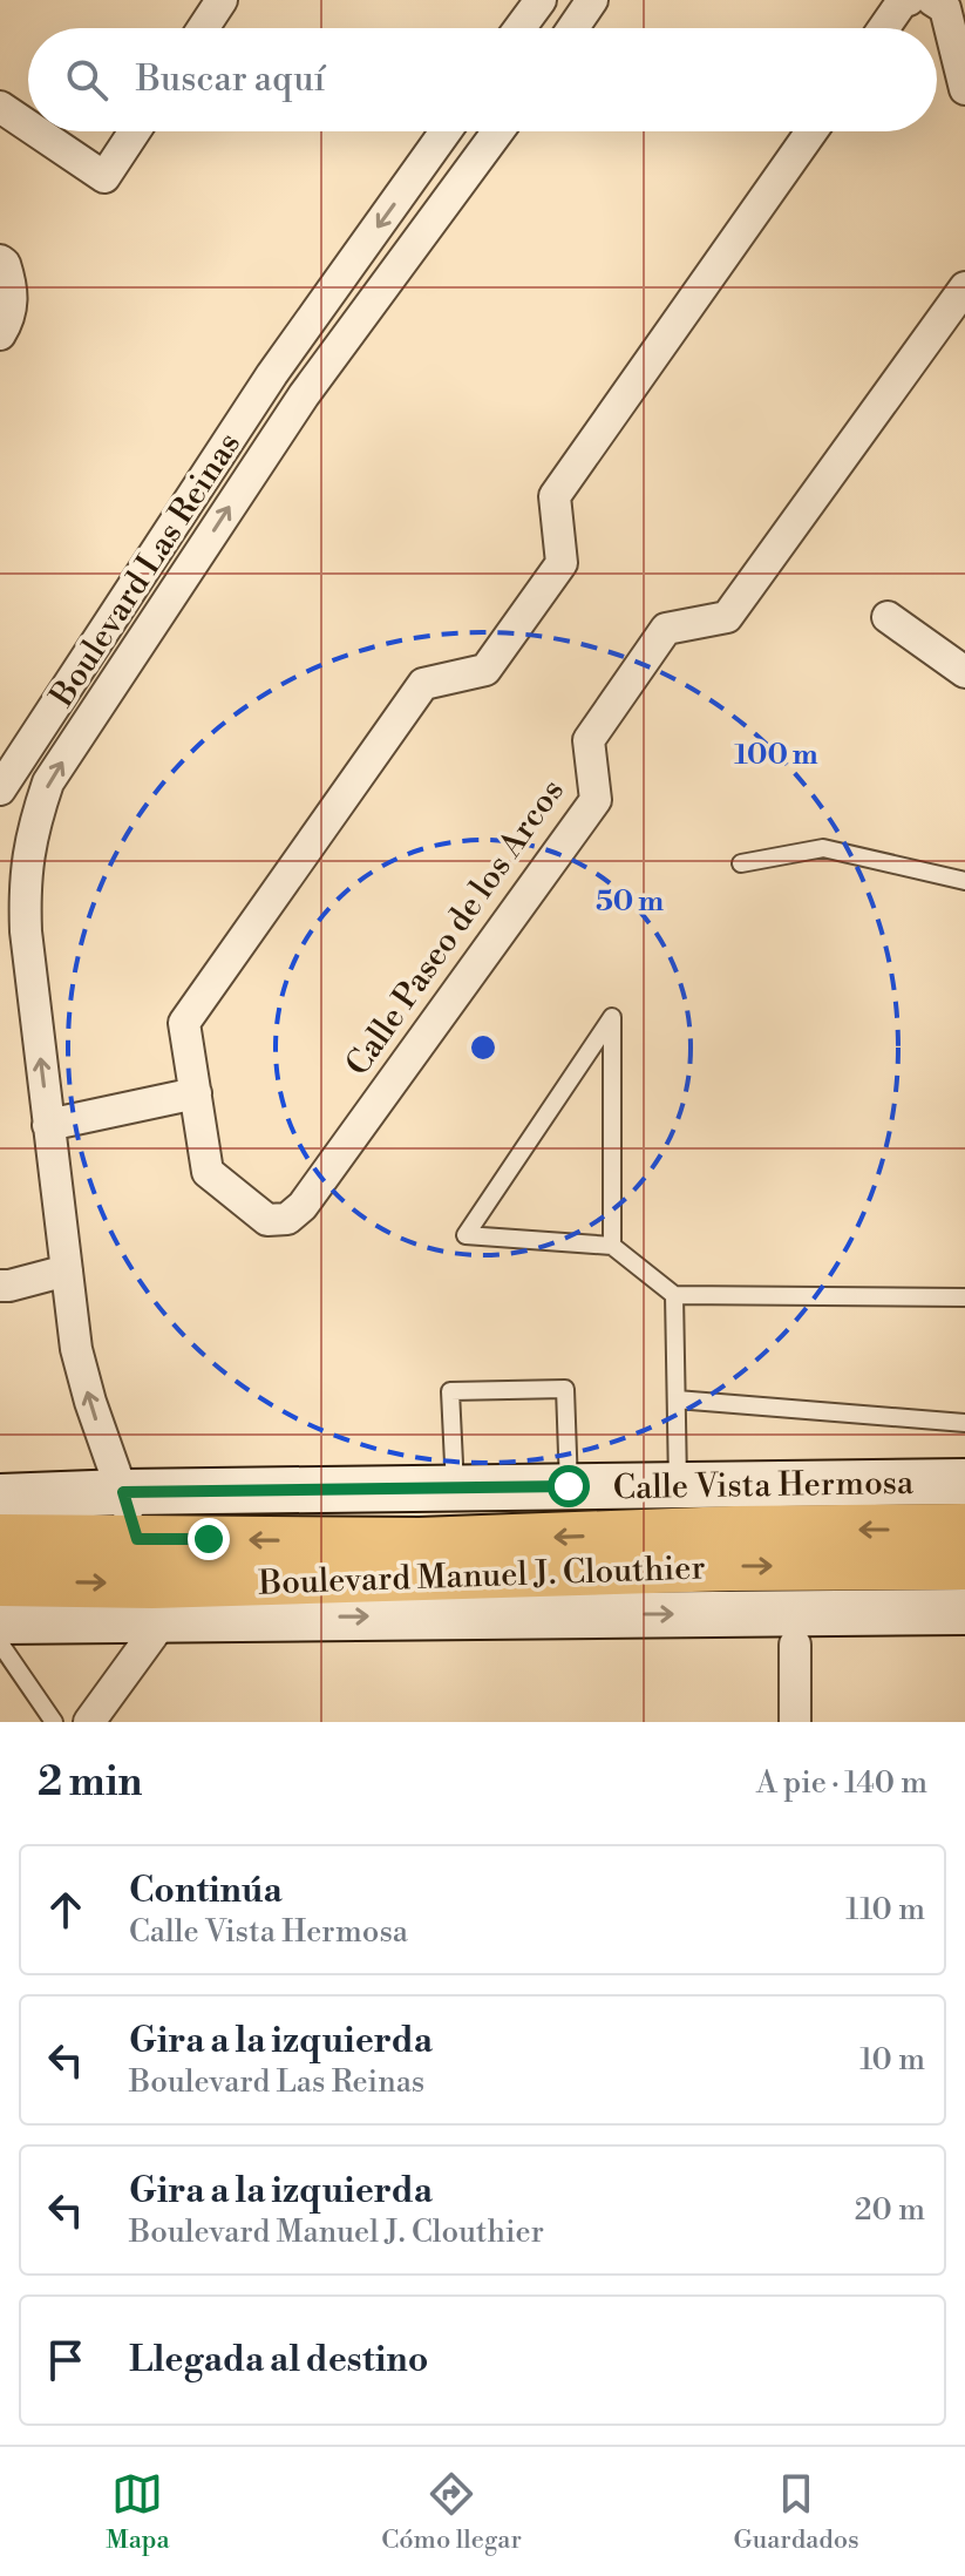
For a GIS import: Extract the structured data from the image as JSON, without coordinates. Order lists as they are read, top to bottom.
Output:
{
  "streets": {
    "main road": ["Boulevard Manuel J. Clouthier"],
    "street": ["Boulevard Las Reinas", "Calle Paseo de los Arcos", "Calle Vista Hermosa"]
  },
  "crossings": [
    ["Boulevard Las Reinas", "Calle Vista Hermosa"],
    ["Boulevard Las Reinas", "Boulevard Manuel J. Clouthier"]
  ],
  "page": {
    "search": "Buscar aquí",
    "heading": ["2 min", "A pie · 140 m"],
    "list": [
      ["Continúa", "Calle Vista Hermosa", "110 m"],
      ["Gira a la izquierda", "Boulevard Las Reinas", "10 m"],
      ["Gira a la izquierda", "Boulevard Manuel J. Clouthier", "20 m"],
      "Llegada al destino"
    ],
    "nav": ["Mapa", "Cómo llegar", "Guardados"]
  },
  "rings": ["100 m", "50 m"]
}
